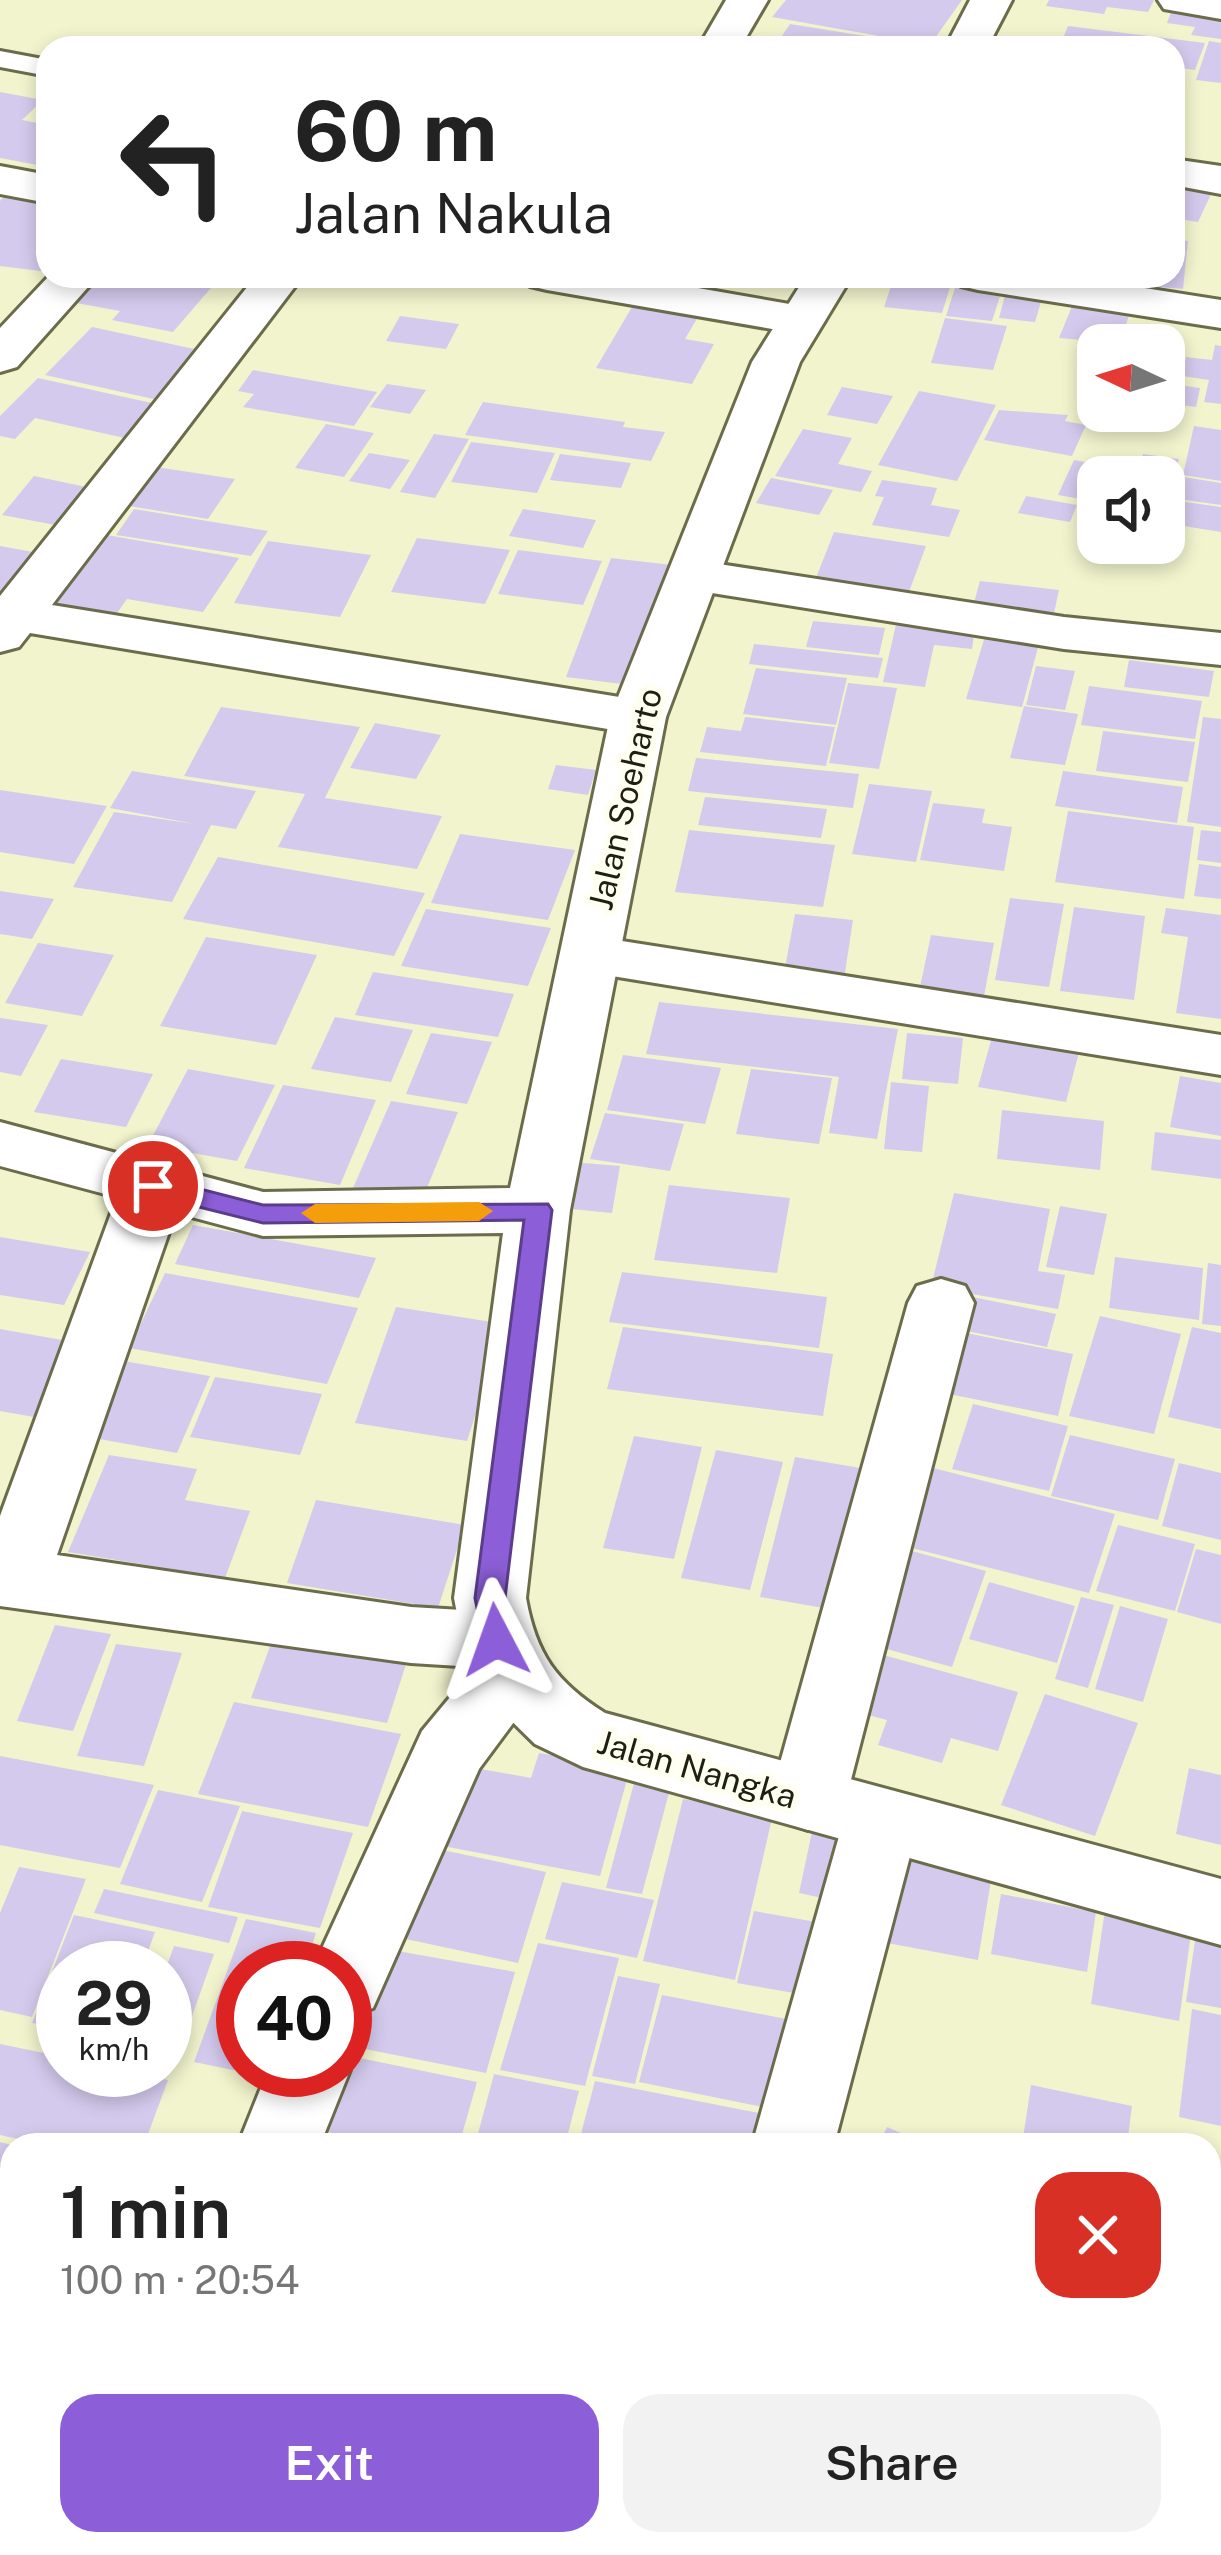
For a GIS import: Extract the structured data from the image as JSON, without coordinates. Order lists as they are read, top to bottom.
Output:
{
  "streets": {
    "street": ["Jalan Soeharto", "Jalan Nangka"]
  },
  "north": "left",
  "page": {
    "turn": ["60 m", "Jalan Nakula"],
    "speed": "29 km/h",
    "limit": "40",
    "heading": ["1 min", "100 m · 20:54"],
    "buttons": ["Exit", "Share"]
  }
}
